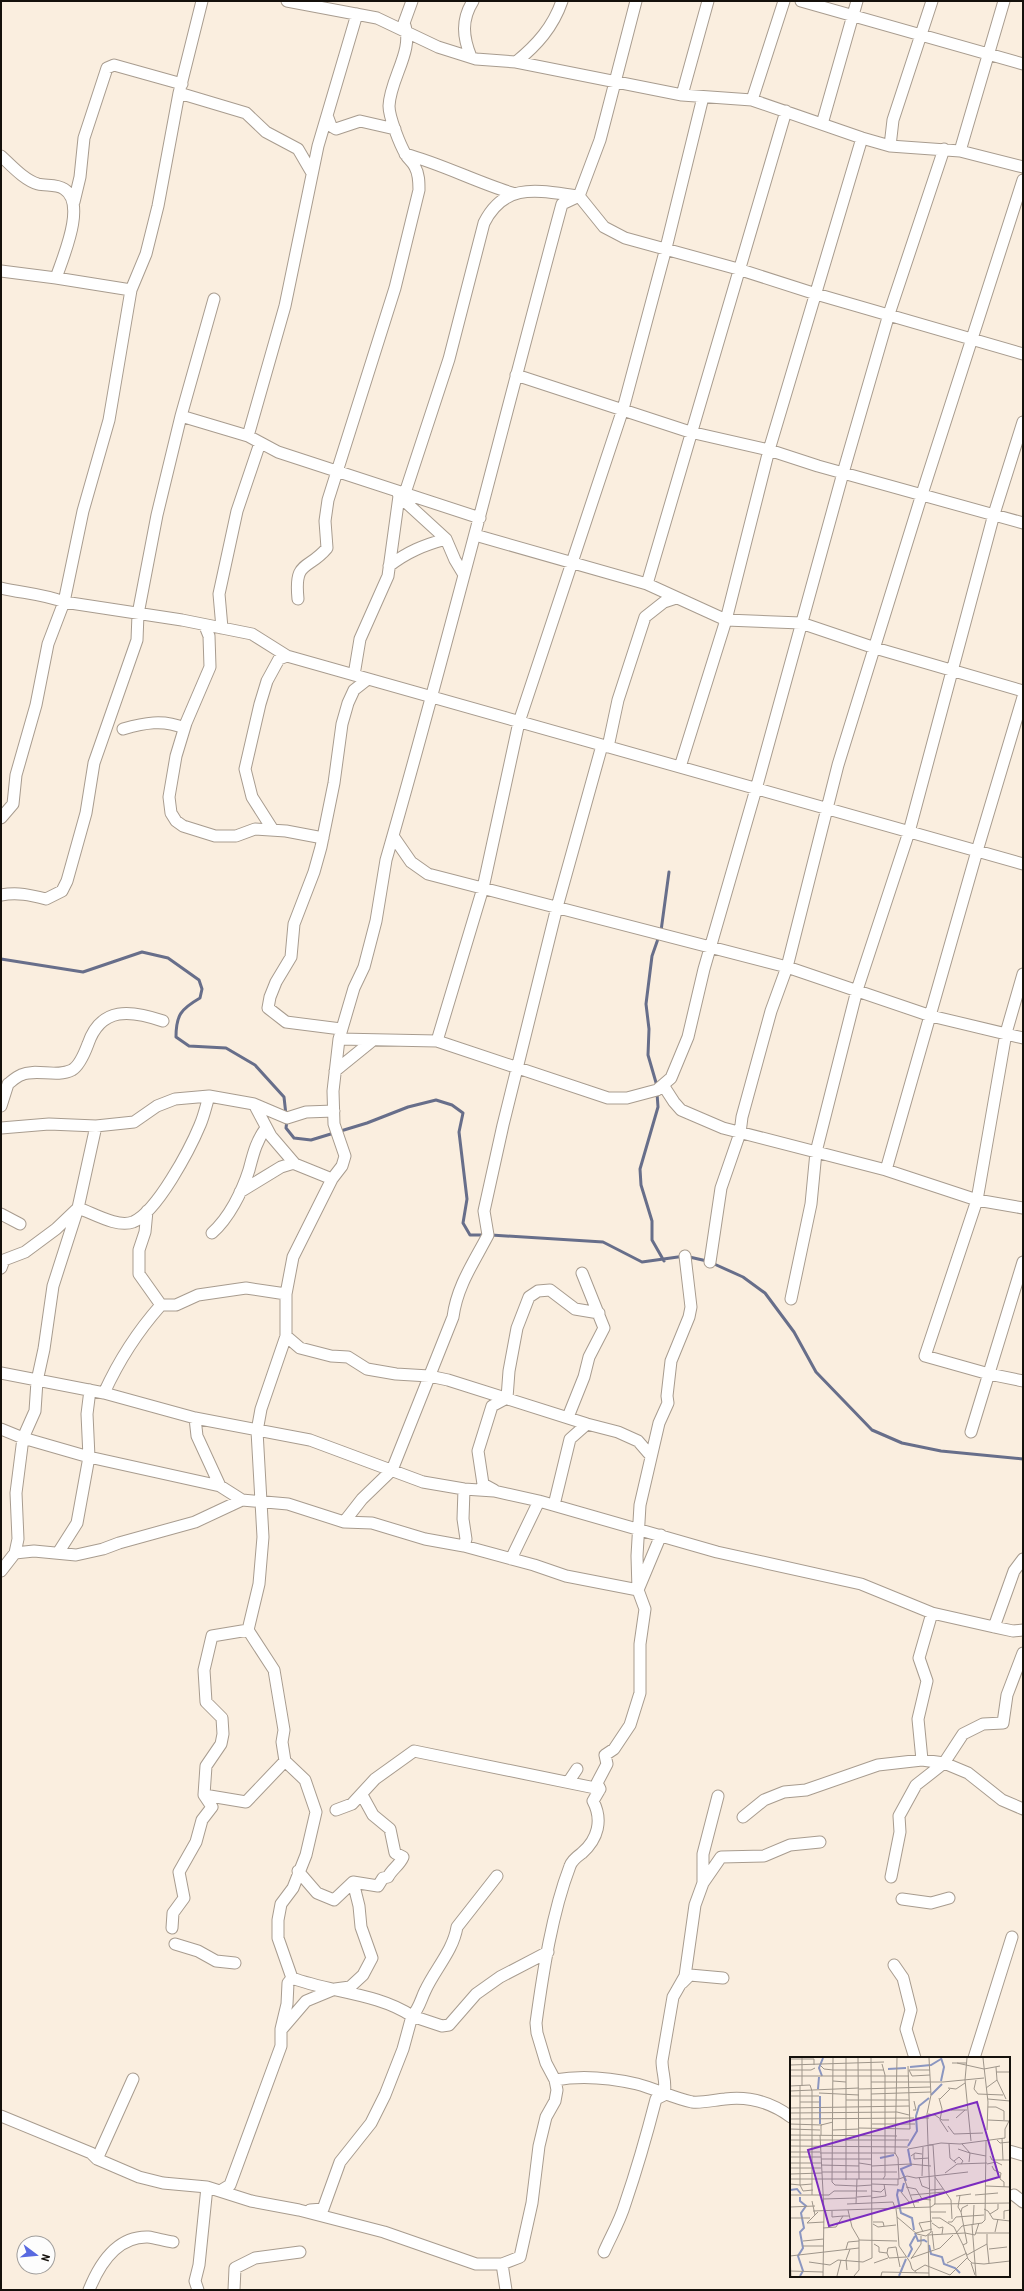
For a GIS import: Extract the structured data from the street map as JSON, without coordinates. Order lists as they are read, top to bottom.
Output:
{
  "north": "right"
}
